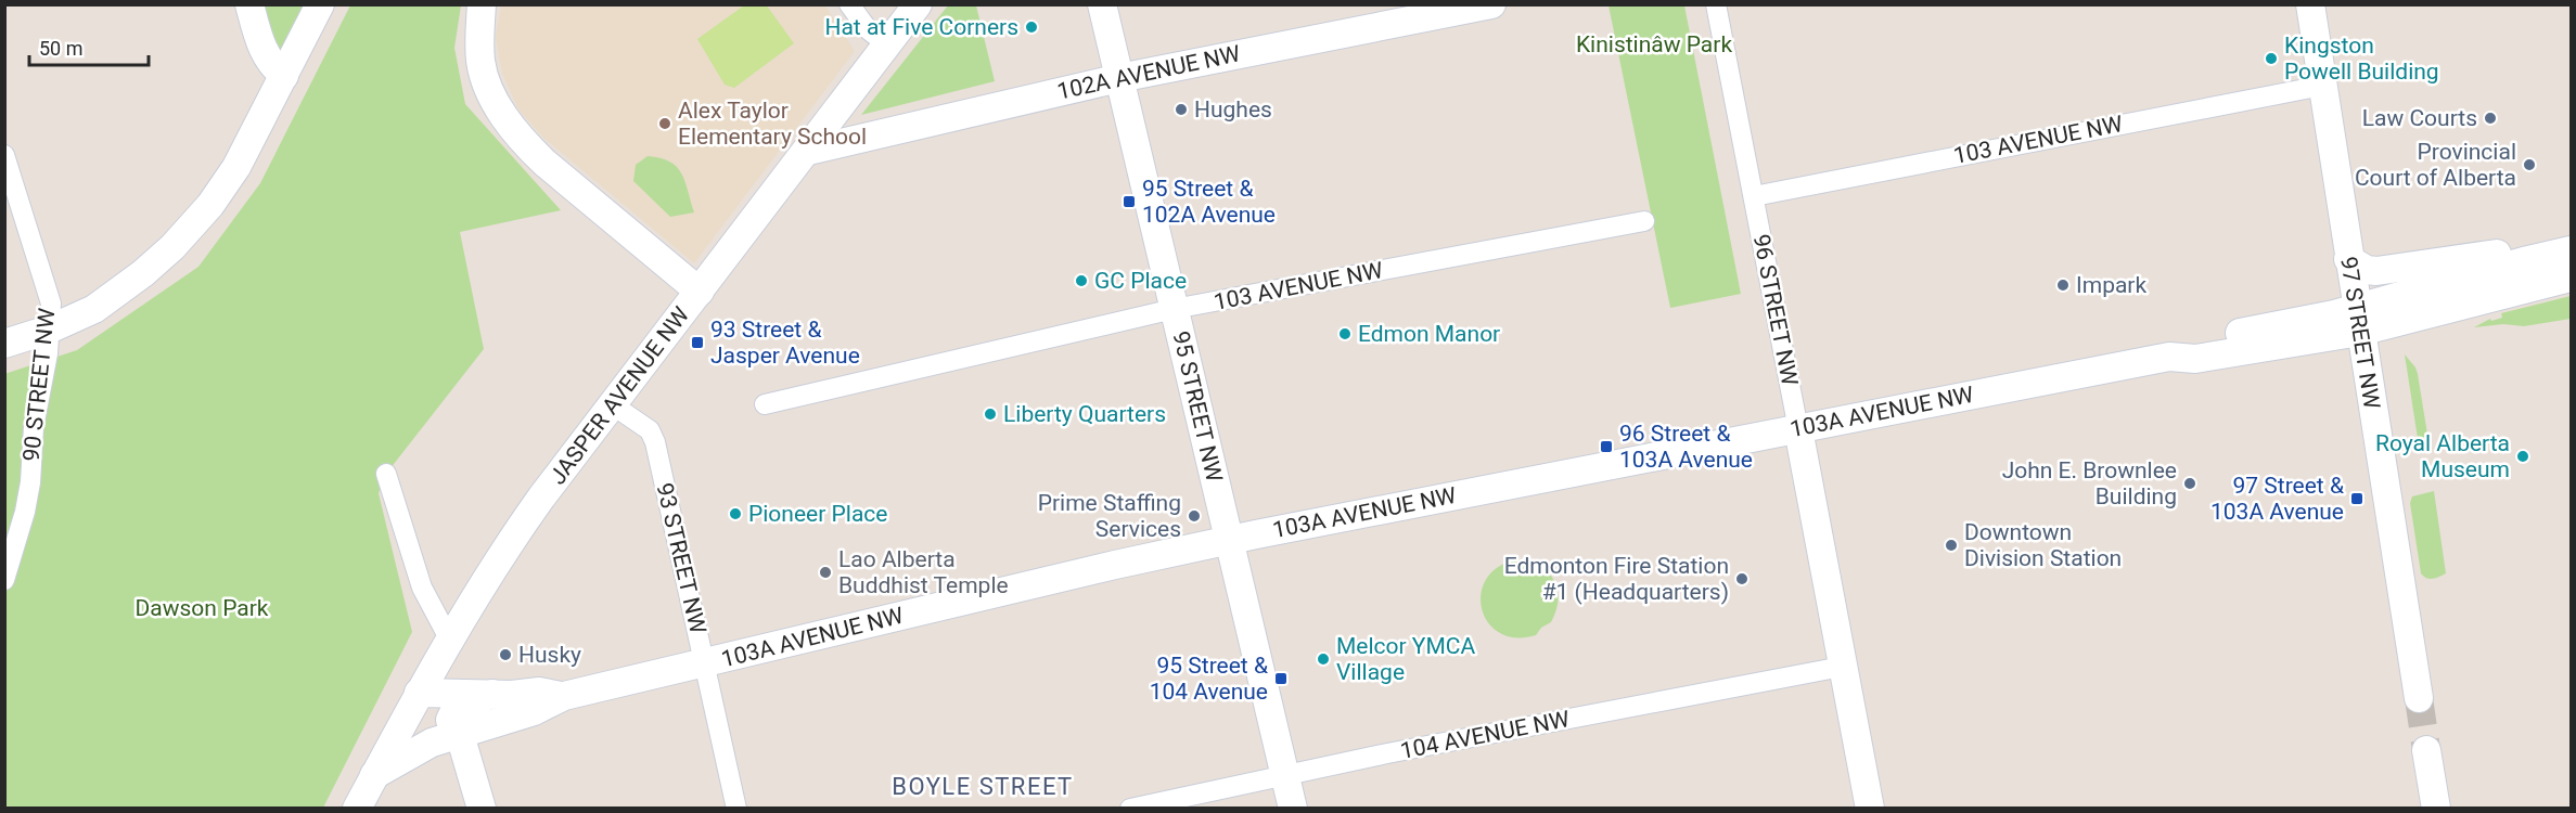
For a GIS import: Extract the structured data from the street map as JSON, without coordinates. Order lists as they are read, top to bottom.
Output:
{
  "streets": {
    "main road": [
      "102A AVENUE NW",
      "96 STREET NW",
      "97 STREET NW",
      "JASPER AVENUE NW",
      "95 STREET NW",
      "103A AVENUE NW"
    ],
    "street": [
      "103 AVENUE NW",
      "90 STREET NW",
      "93 STREET NW",
      "104 AVENUE NW"
    ]
  },
  "crossings": [
    ["102A AVENUE NW", "JASPER AVENUE NW"],
    ["102A AVENUE NW", "95 STREET NW"],
    ["103 AVENUE NW", "96 STREET NW"],
    ["103 AVENUE NW", "97 STREET NW"],
    ["103 AVENUE NW", "95 STREET NW"],
    ["96 STREET NW", "103A AVENUE NW"],
    ["96 STREET NW", "104 AVENUE NW"],
    ["97 STREET NW", "103A AVENUE NW"],
    ["JASPER AVENUE NW", "103A AVENUE NW"],
    ["JASPER AVENUE NW", "93 STREET NW"],
    ["95 STREET NW", "103A AVENUE NW"],
    ["95 STREET NW", "104 AVENUE NW"],
    ["103A AVENUE NW", "93 STREET NW"]
  ],
  "districts": ["BOYLE STREET"],
  "parks": ["Kinistinâw Park", "Dawson Park"],
  "places": {
    "other": [
      "Hat at Five Corners",
      "Kingston Powell Building",
      "Hughes",
      "Law Courts",
      "Alex Taylor Elementary School",
      "Provincial Court of Alberta",
      "GC Place",
      "Impark",
      "Edmon Manor",
      "Liberty Quarters",
      "Royal Alberta Museum",
      "John E. Brownlee Building",
      "Pioneer Place",
      "Prime Staffing Services",
      "Downtown Division Station",
      "Lao Alberta Buddhist Temple",
      "Edmonton Fire Station #1 (Headquarters)",
      "Husky",
      "Melcor YMCA Village"
    ],
    "transit": [
      "95 Street & 102A Avenue",
      "93 Street & Jasper Avenue",
      "96 Street & 103A Avenue",
      "97 Street & 103A Avenue",
      "95 Street & 104 Avenue"
    ]
  },
  "scale_bar": "50 m"
}
